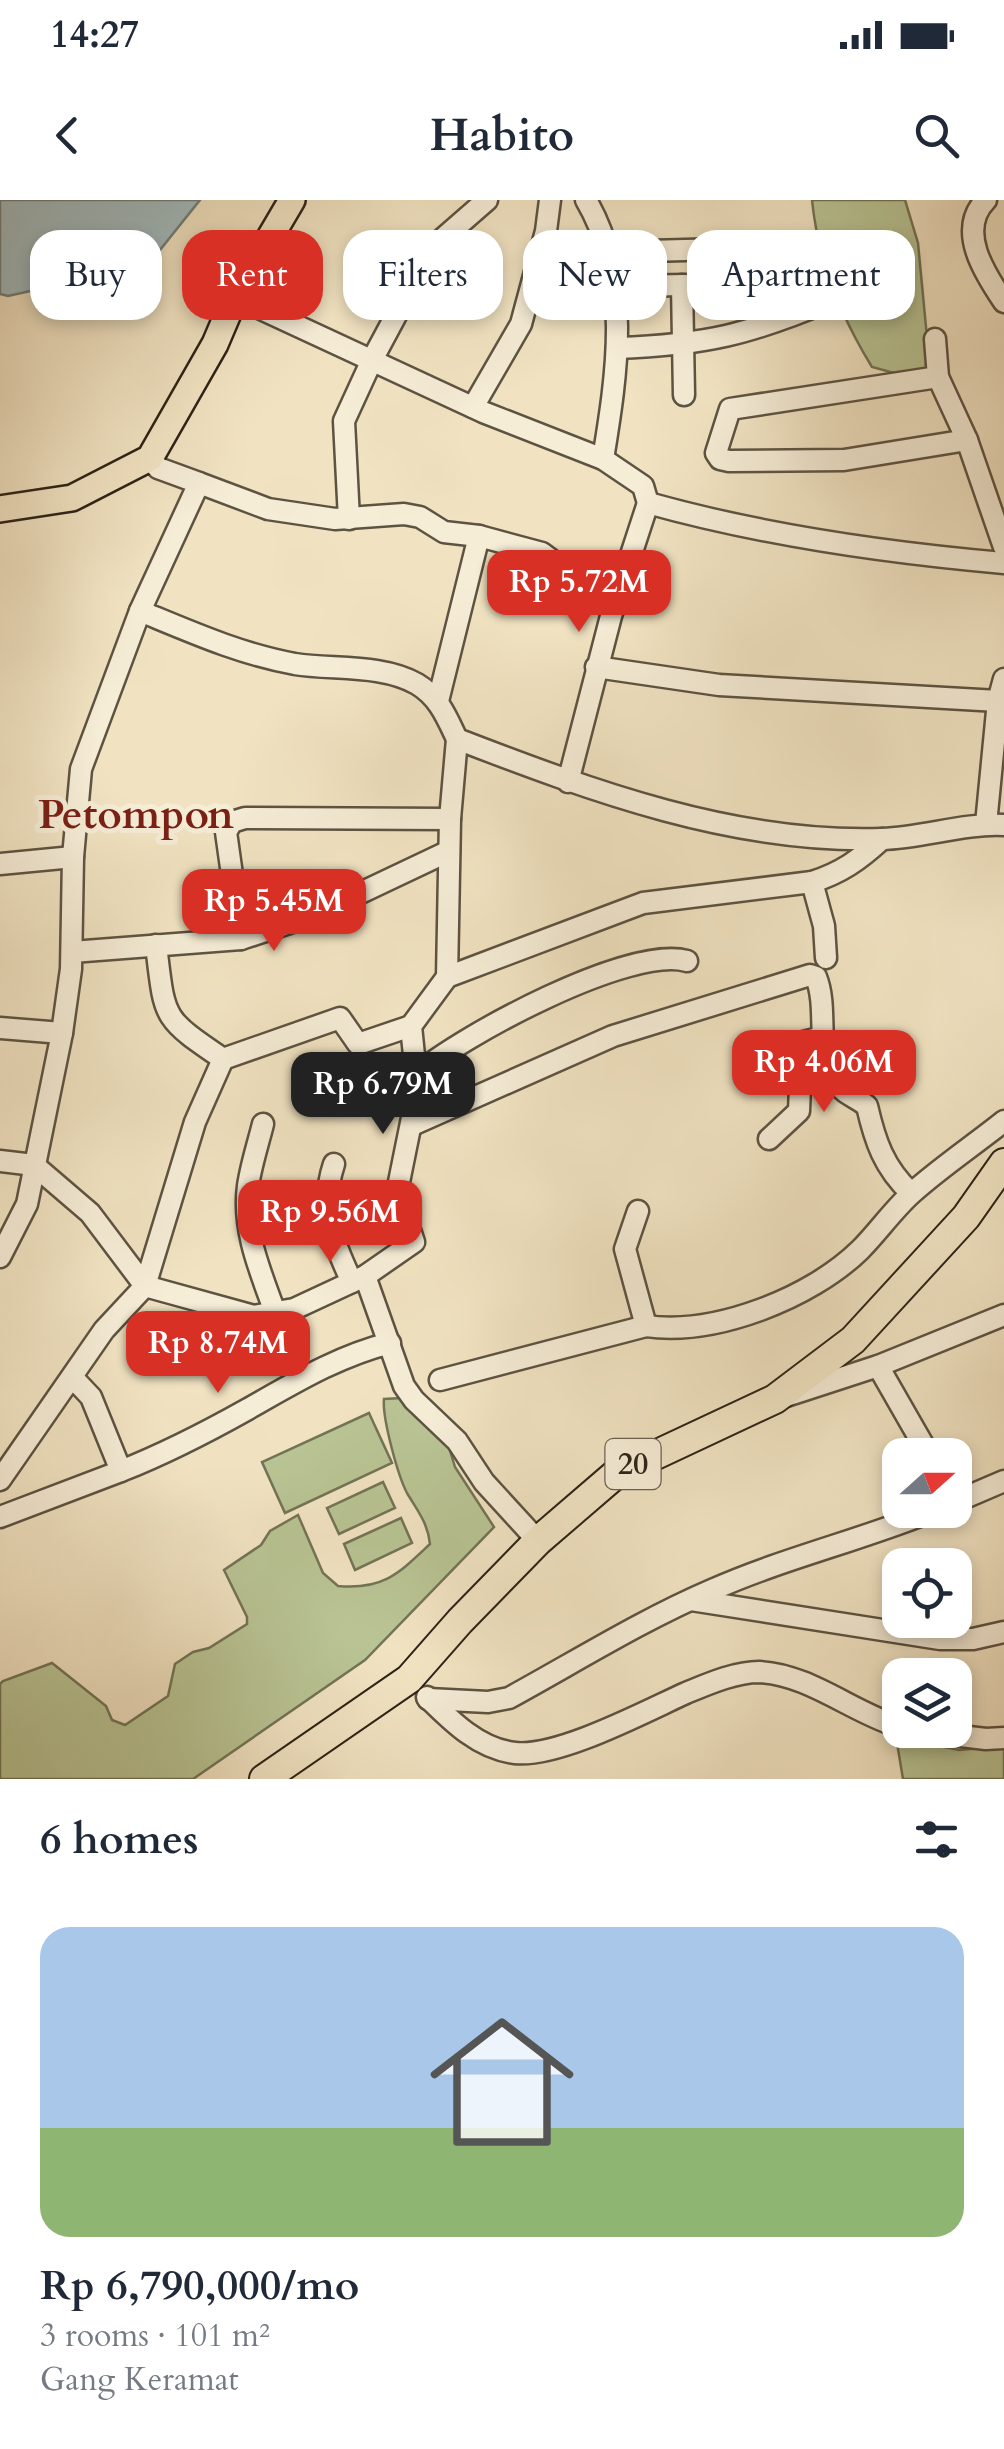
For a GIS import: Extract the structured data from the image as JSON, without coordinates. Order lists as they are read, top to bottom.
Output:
{
  "streets": {
    "highway": ["20"]
  },
  "districts": ["Petompon"],
  "north": "right",
  "page": {
    "status": "14:27",
    "header": "Habito",
    "chip": [
      "Buy",
      "Rent",
      "Filters",
      "New",
      "Apartment"
    ],
    "price": [
      "Rp 5.72M",
      "Rp 5.45M",
      "Rp 4.06M",
      "Rp 6.79M",
      "Rp 9.56M",
      "Rp 8.74M"
    ],
    "heading": "6 homes",
    "list": [
      {
        "name": "Rp 6,790,000/mo",
        "note": "3 rooms · 101 m² · Gang Keramat"
      }
    ]
  }
}
